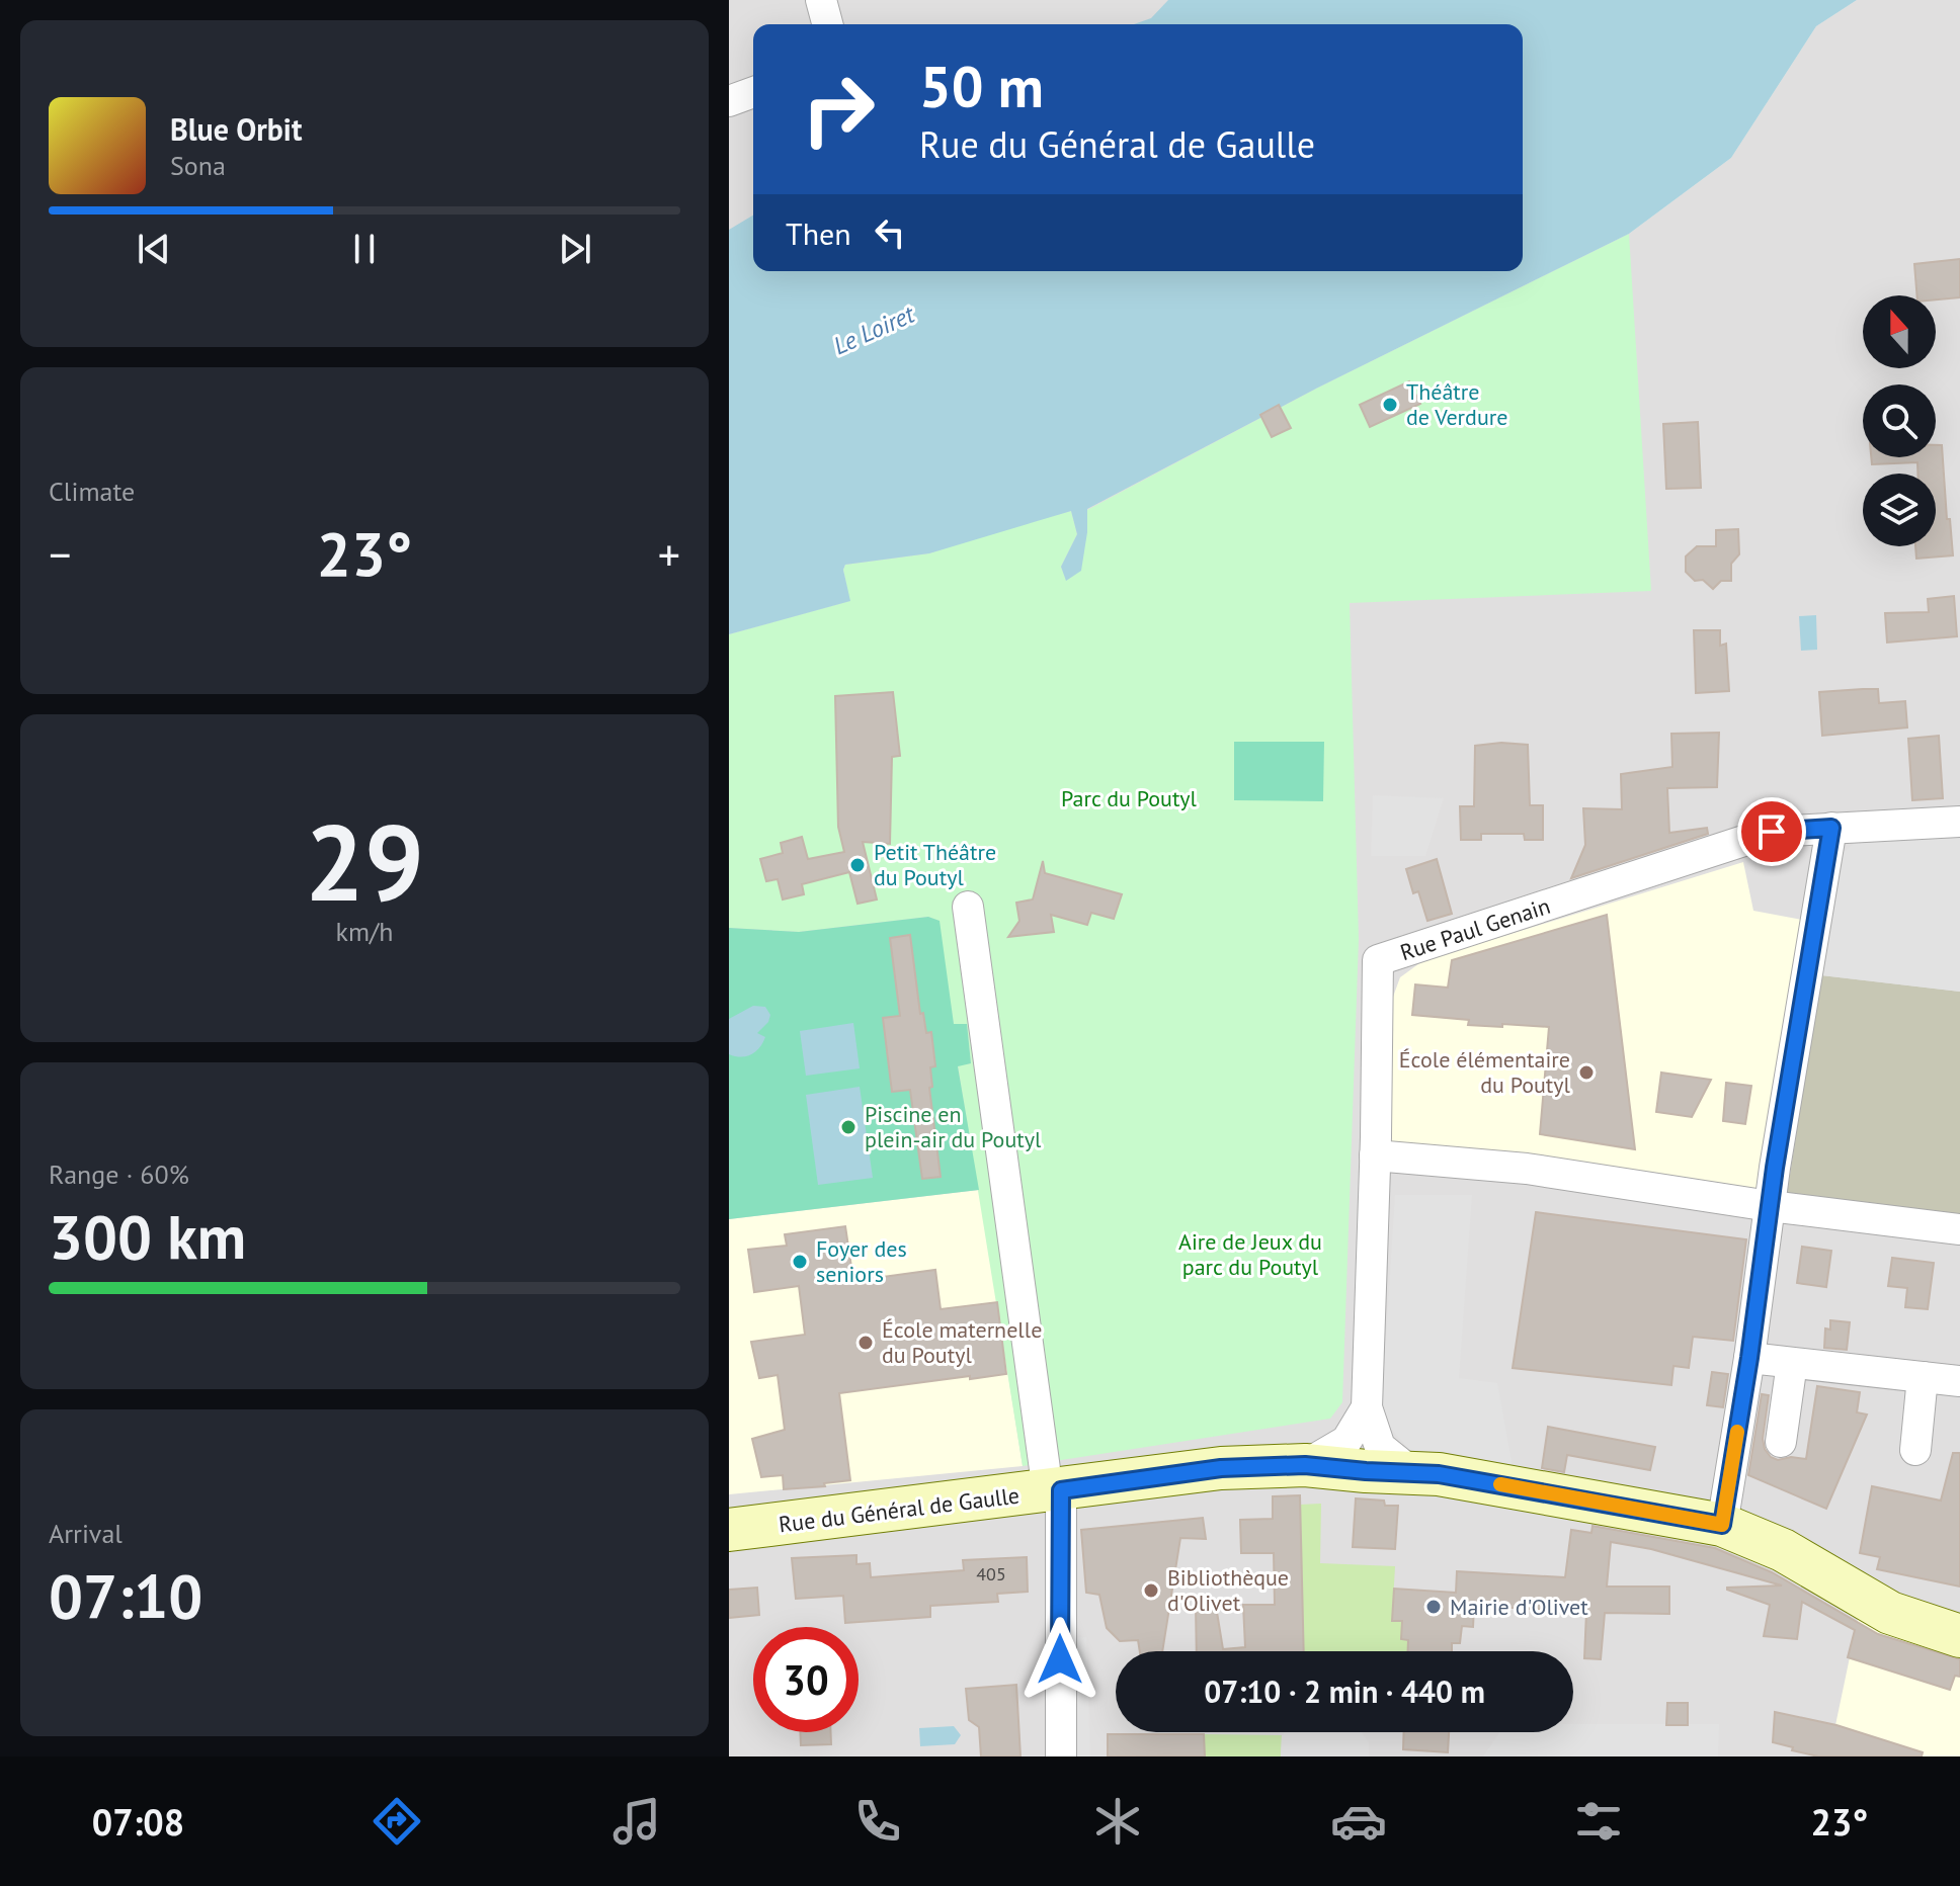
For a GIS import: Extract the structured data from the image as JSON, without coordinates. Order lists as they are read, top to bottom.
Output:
{
  "streets": {
    "main road": ["Rue du Général de Gaulle"],
    "street": ["Rue Paul Genain"]
  },
  "crossings": [
    ["Rue Paul Genain", "Rue du Général de Gaulle"]
  ],
  "water": ["Le Loiret"],
  "parks": ["Parc du Poutyl", "Aire de Jeux du parc du Poutyl"],
  "places": [
    "Théâtre de Verdure",
    "Petit Théâtre du Poutyl",
    "École élémentaire du Poutyl",
    "Piscine en plein-air du Poutyl",
    "Foyer des seniors",
    "École maternelle du Poutyl",
    "Bibliothèque d'Olivet",
    "Mairie d'Olivet"
  ],
  "house_numbers": ["405"],
  "north": "top",
  "page": {
    "turn": ["50 m", "Rue du Général de Gaulle"],
    "song": ["Blue Orbit", "Sona"],
    "then": "Then",
    "tile": [
      "Climate",
      ["29", "km/h"],
      ["Range · 60%", "300 km"],
      ["Arrival", "07:10"]
    ],
    "heat": ["−", "23°", "+"],
    "limit": "30",
    "trip": "07:10 · 2 min · 440 m",
    "tabs": ["07:08", "23°"]
  }
}
